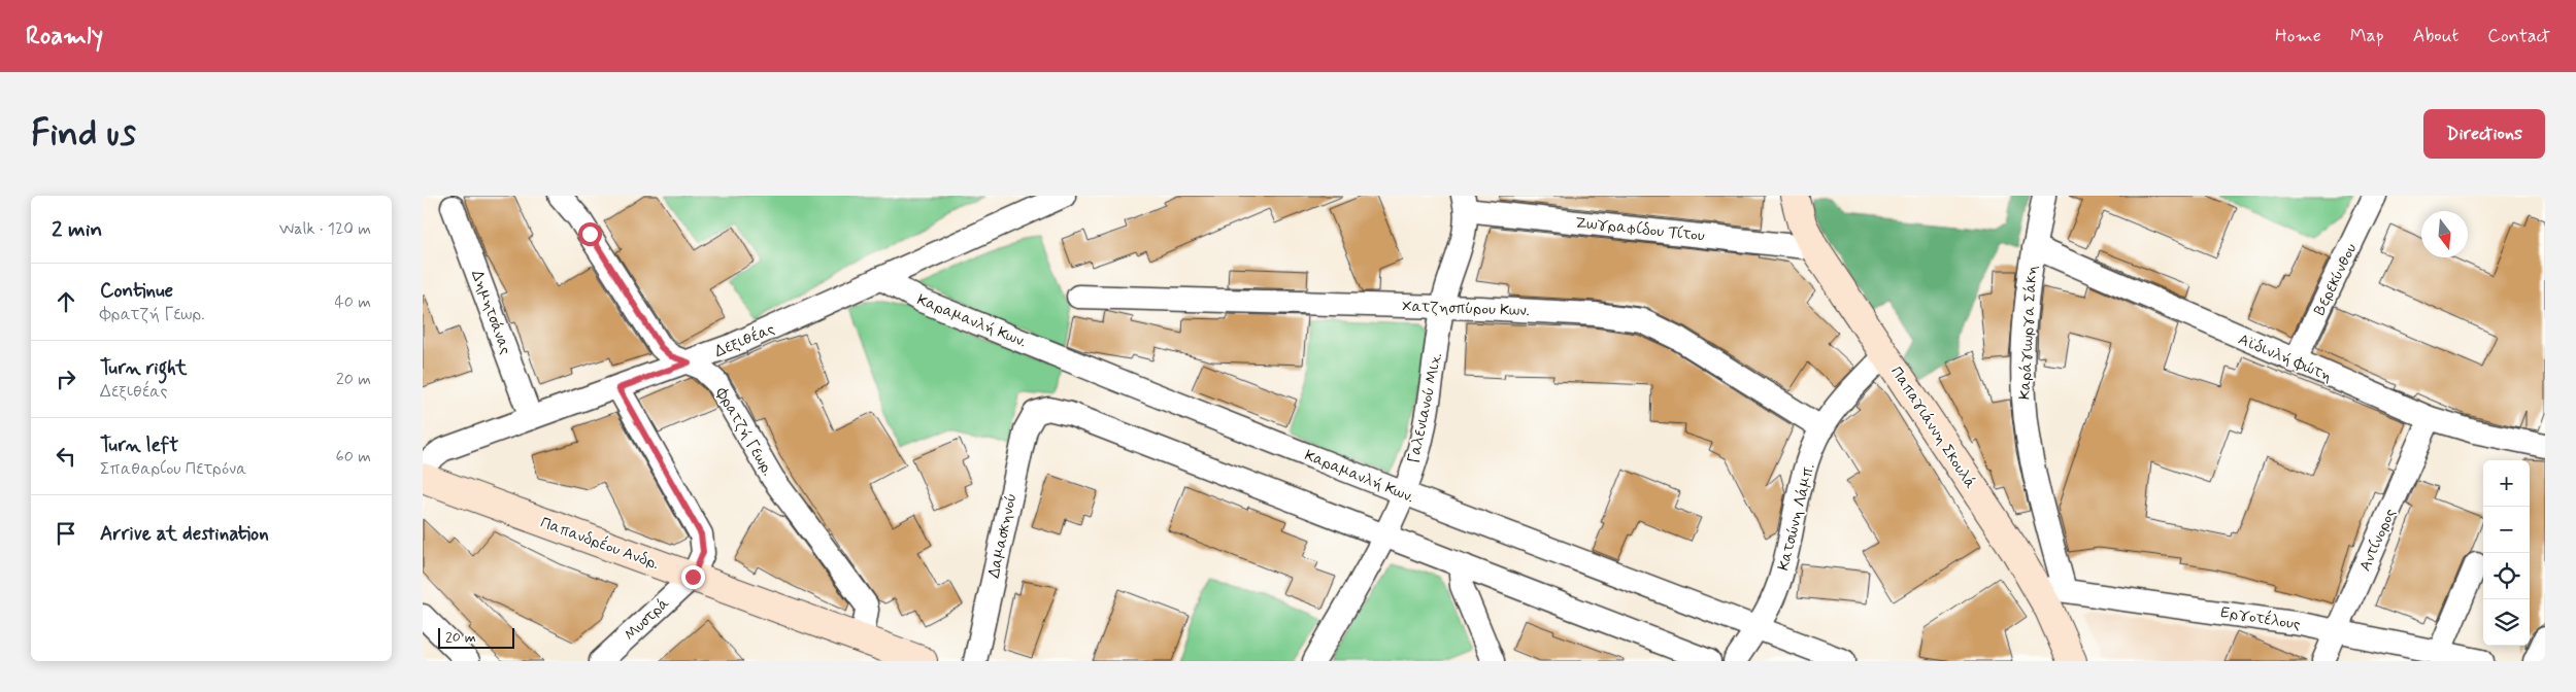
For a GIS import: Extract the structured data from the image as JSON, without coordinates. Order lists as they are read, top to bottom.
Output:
{
  "streets": {
    "street": [
      "Ζωγραφίδου Τίτου",
      "Βερεκύνθου",
      "Χατζησπύρου Κων.",
      "Δημητσάνας",
      "Καραμανλή Κων.",
      "Καράγιωργα Σάκη",
      "Δεξιθέας",
      "Αϊδινλή Φώτη",
      "Γαλενιανού Μιχ.",
      "Παπαγιάννη Σκουλά",
      "Φρατζή Γεωρ.",
      "Κατσώνη Λάμπ.",
      "Δαμασκηνού",
      "Αντίνορος",
      "Παπανδρέου Ανδρ.",
      "Εργοτέλους",
      "Μυστρά"
    ]
  },
  "crossings": [
    ["Ζωγραφίδου Τίτου", "Γαλενιανού Μιχ."],
    ["Ζωγραφίδου Τίτου", "Παπαγιάννη Σκουλά"],
    ["Βερεκύνθου", "Αϊδινλή Φώτη"],
    ["Χατζησπύρου Κων.", "Γαλενιανού Μιχ."],
    ["Χατζησπύρου Κων.", "Κατσώνη Λάμπ."],
    ["Δημητσάνας", "Δεξιθέας"],
    ["Καραμανλή Κων.", "Δεξιθέας"],
    ["Καραμανλή Κων.", "Γαλενιανού Μιχ."],
    ["Καραμανλή Κων.", "Κατσώνη Λάμπ."],
    ["Καράγιωργα Σάκη", "Αϊδινλή Φώτη"],
    ["Καράγιωργα Σάκη", "Εργοτέλους"],
    ["Δεξιθέας", "Φρατζή Γεωρ."],
    ["Αϊδινλή Φώτη", "Αντίνορος"],
    ["Γαλενιανού Μιχ.", "Δαμασκηνού"],
    ["Παπαγιάννη Σκουλά", "Κατσώνη Λάμπ."],
    ["Παπαγιάννη Σκουλά", "Εργοτέλους"],
    ["Φρατζή Γεωρ.", "Παπανδρέου Ανδρ."],
    ["Αντίνορος", "Εργοτέλους"],
    ["Παπανδρέου Ανδρ.", "Μυστρά"]
  ],
  "scale_bar": "20 m",
  "north": "bottom",
  "page": {
    "header": "Roamly",
    "nav": [
      "Home",
      "Map",
      "About",
      "Contact"
    ],
    "buttons": "Directions",
    "title": "Find us",
    "heading": ["2 min", "Walk · 120 m"],
    "list": [
      ["Continue", "Φρατζή Γεωρ.", "40 m"],
      ["Turn right", "Δεξιθέας", "20 m"],
      ["Turn left", "Σπαθαρίου Πετρόνα", "60 m"],
      "Arrive at destination"
    ],
    "map_buttons": ["+", "−"],
    "scale": "20 m"
  }
}
